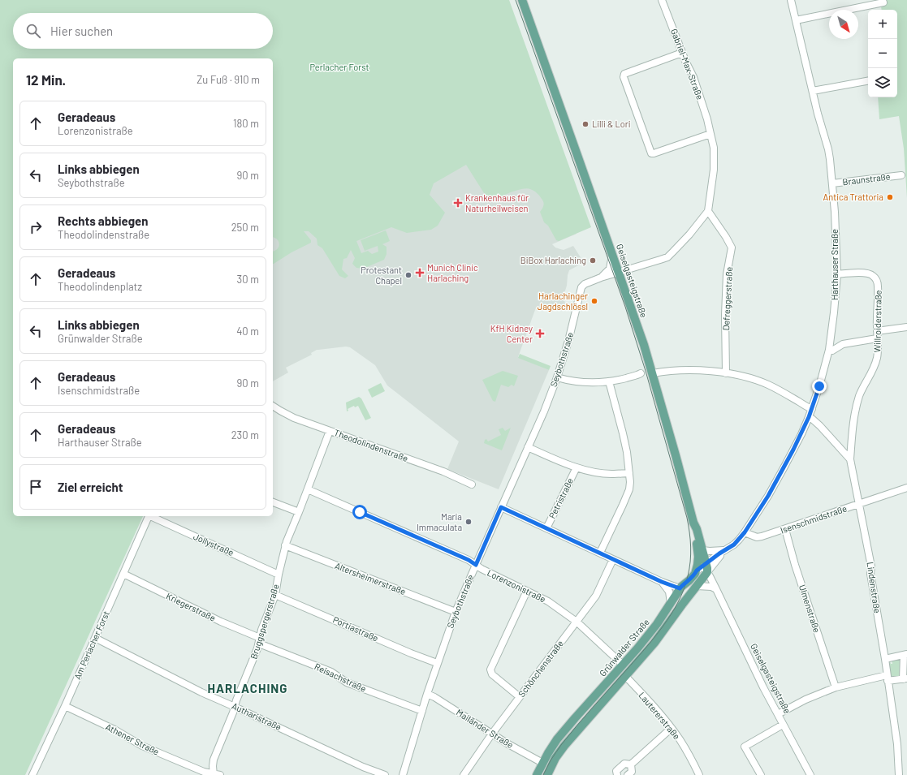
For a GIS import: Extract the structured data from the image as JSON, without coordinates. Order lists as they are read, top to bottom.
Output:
{
  "streets": {
    "main road": ["Geiselgasteigstraße", "Grünwalder Straße"],
    "street": [
      "Gabriel-Max-Straße",
      "Braunstraße",
      "Harthauser Straße",
      "Defreggerstraße",
      "Willroiderstraße",
      "Seybothstraße",
      "Theodolindenstraße",
      "Petristraße",
      "Isenschmidstraße",
      "Jollystraße",
      "Altersheimerstraße",
      "Lorenzonistraße",
      "Lindenstraße",
      "Kriegerstraße",
      "Ulmenstraße",
      "Bruggspergerstraße",
      "Portiastraße",
      "Am Perlacher Forst",
      "Schönchenstraße",
      "Reisachstraße",
      "Lautererstraße",
      "Autharistraße",
      "Mailänder Straße",
      "Athener Straße"
    ]
  },
  "crossings": [
    ["Gabriel-Max-Straße", "Defreggerstraße"],
    ["Braunstraße", "Harthauser Straße"],
    ["Harthauser Straße", "Willroiderstraße"],
    ["Harthauser Straße", "Isenschmidstraße"],
    ["Harthauser Straße", "Lindenstraße"],
    ["Geiselgasteigstraße", "Grünwalder Straße"],
    ["Willroiderstraße", "Lindenstraße"],
    ["Seybothstraße", "Altersheimerstraße"],
    ["Seybothstraße", "Lorenzonistraße"],
    ["Seybothstraße", "Portiastraße"],
    ["Seybothstraße", "Reisachstraße"],
    ["Seybothstraße", "Mailänder Straße"],
    ["Theodolindenstraße", "Bruggspergerstraße"],
    ["Isenschmidstraße", "Lindenstraße"],
    ["Isenschmidstraße", "Ulmenstraße"],
    ["Jollystraße", "Bruggspergerstraße"],
    ["Altersheimerstraße", "Bruggspergerstraße"],
    ["Lorenzonistraße", "Bruggspergerstraße"],
    ["Lorenzonistraße", "Grünwalder Straße"],
    ["Lorenzonistraße", "Schönchenstraße"],
    ["Kriegerstraße", "Bruggspergerstraße"],
    ["Kriegerstraße", "Am Perlacher Forst"],
    ["Kriegerstraße", "Reisachstraße"],
    ["Bruggspergerstraße", "Portiastraße"],
    ["Bruggspergerstraße", "Reisachstraße"],
    ["Bruggspergerstraße", "Autharistraße"],
    ["Bruggspergerstraße", "Athener Straße"],
    ["Am Perlacher Forst", "Autharistraße"],
    ["Am Perlacher Forst", "Athener Straße"],
    ["Grünwalder Straße", "Mailänder Straße"],
    ["Schönchenstraße", "Mailänder Straße"]
  ],
  "districts": ["HARLACHING"],
  "parks": ["Perlacher Forst"],
  "places": {
    "other": [
      "Lilli & Lori",
      "Antica Trattoria",
      "BiBox Harlaching",
      "Protestant Chapel",
      "Harlachinger Jagdschlössl",
      "Maria Immaculata"
    ],
    "health": ["Krankenhaus für Naturheilweisen", "Munich Clinic Harlaching", "KfH Kidney Center"]
  },
  "north": "bottom right",
  "page": {
    "map_buttons": ["+", "−"],
    "search": "Hier suchen",
    "heading": ["12 Min.", "Zu Fuß · 910 m"],
    "list": [
      ["Geradeaus", "Lorenzonistraße", "180 m"],
      ["Links abbiegen", "Seybothstraße", "90 m"],
      ["Rechts abbiegen", "Theodolindenstraße", "250 m"],
      ["Geradeaus", "Theodolindenplatz", "30 m"],
      ["Links abbiegen", "Grünwalder Straße", "40 m"],
      ["Geradeaus", "Isenschmidstraße", "90 m"],
      ["Geradeaus", "Harthauser Straße", "230 m"],
      "Ziel erreicht"
    ]
  }
}
